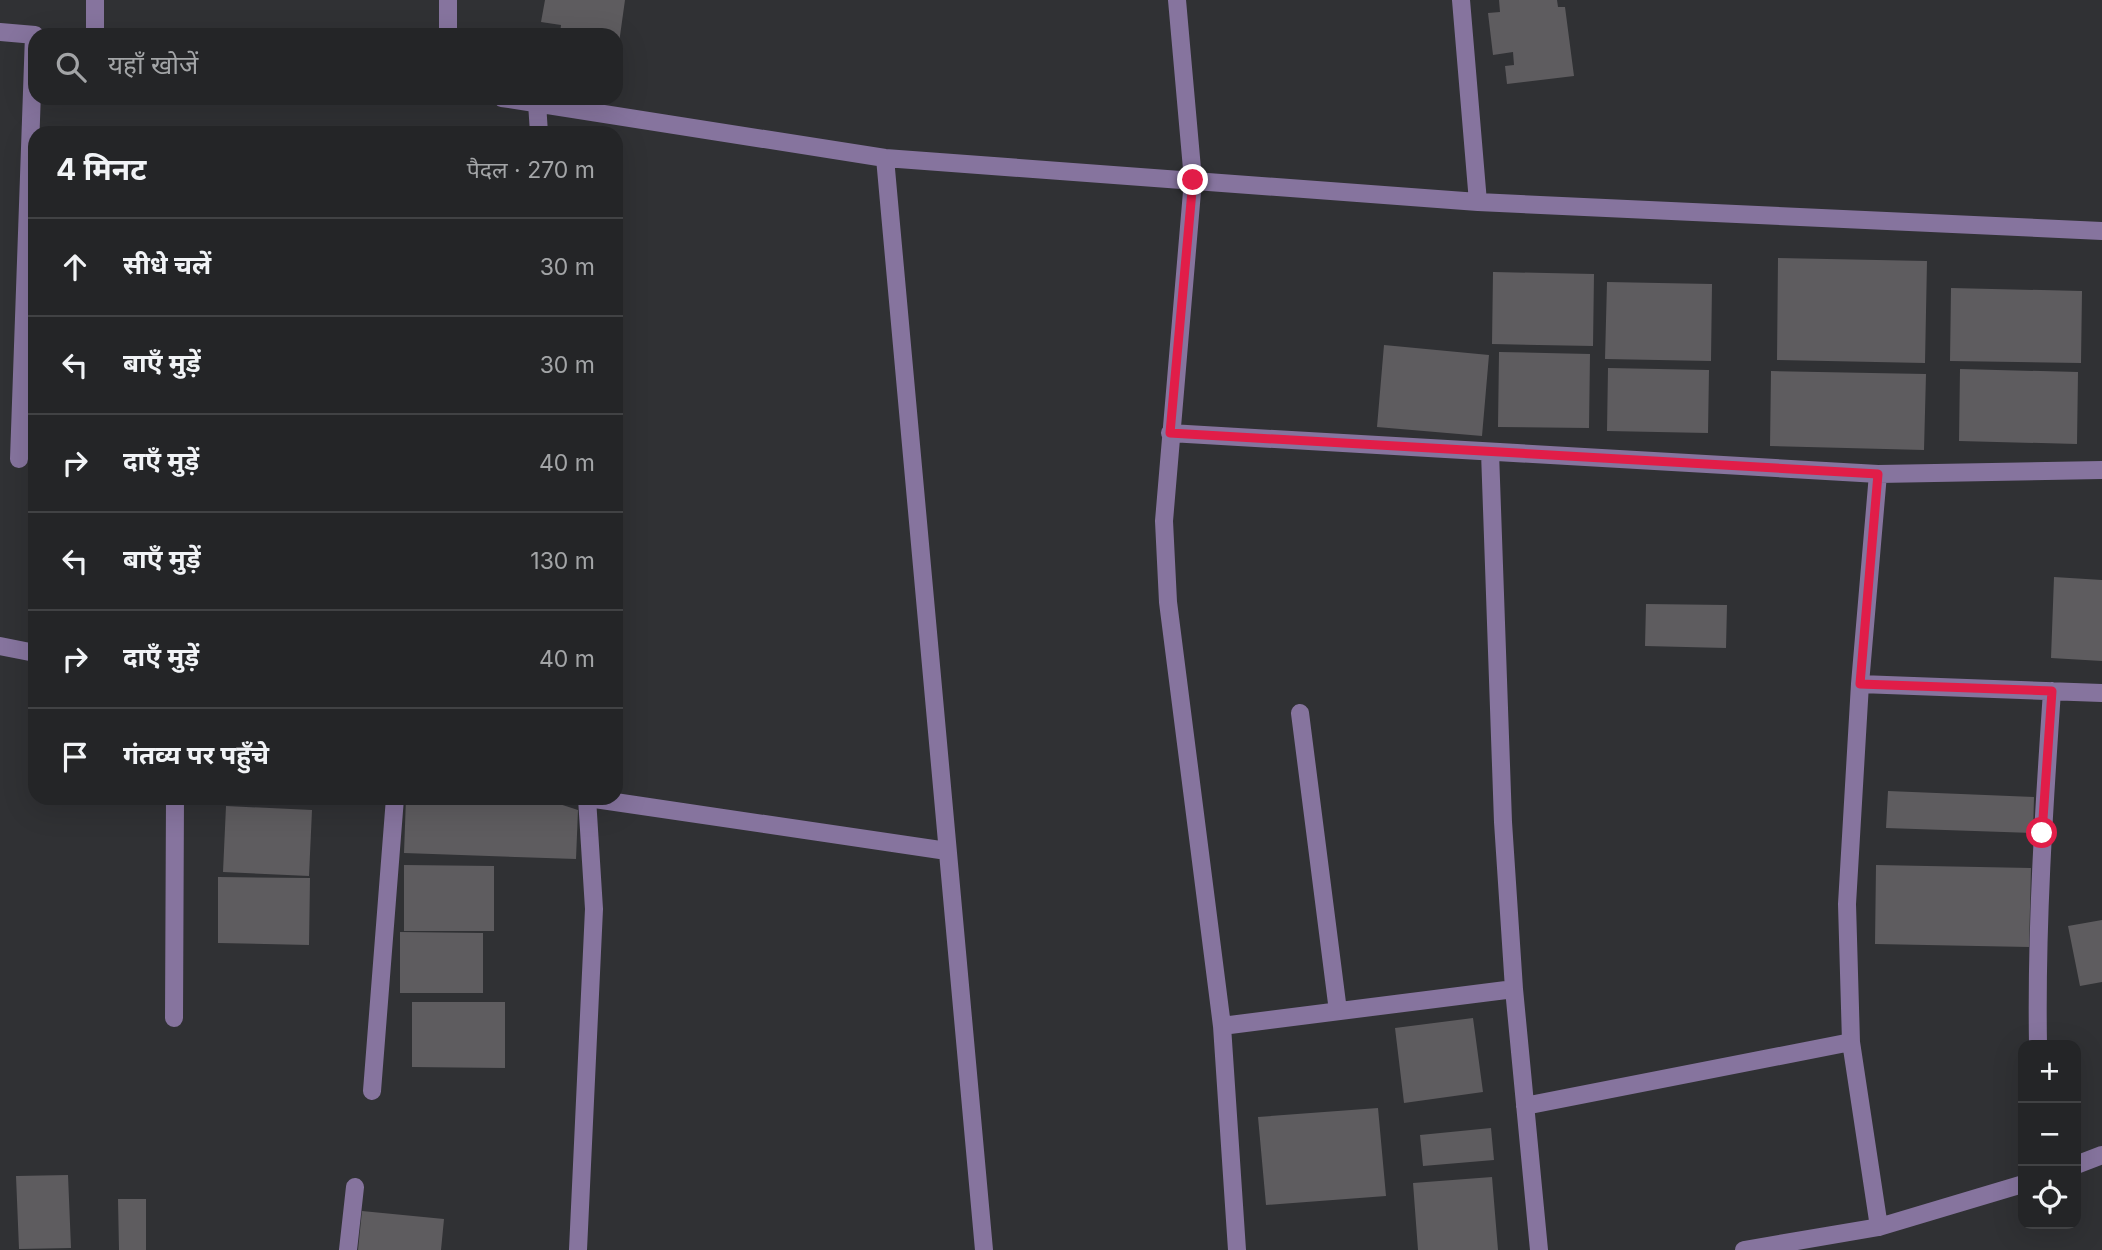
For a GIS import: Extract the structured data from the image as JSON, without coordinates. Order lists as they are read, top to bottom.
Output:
{
  "page": {
    "search": "यहाँ खोजें",
    "heading": ["4 मिनट", "पैदल · 270 m"],
    "list": [
      ["सीधे चलें", "30 m"],
      ["बाएँ मुड़ें", "30 m"],
      ["दाएँ मुड़ें", "40 m"],
      ["बाएँ मुड़ें", "130 m"],
      ["दाएँ मुड़ें", "40 m"],
      "गंतव्य पर पहुँचे"
    ],
    "map_buttons": ["+", "−"]
  }
}
